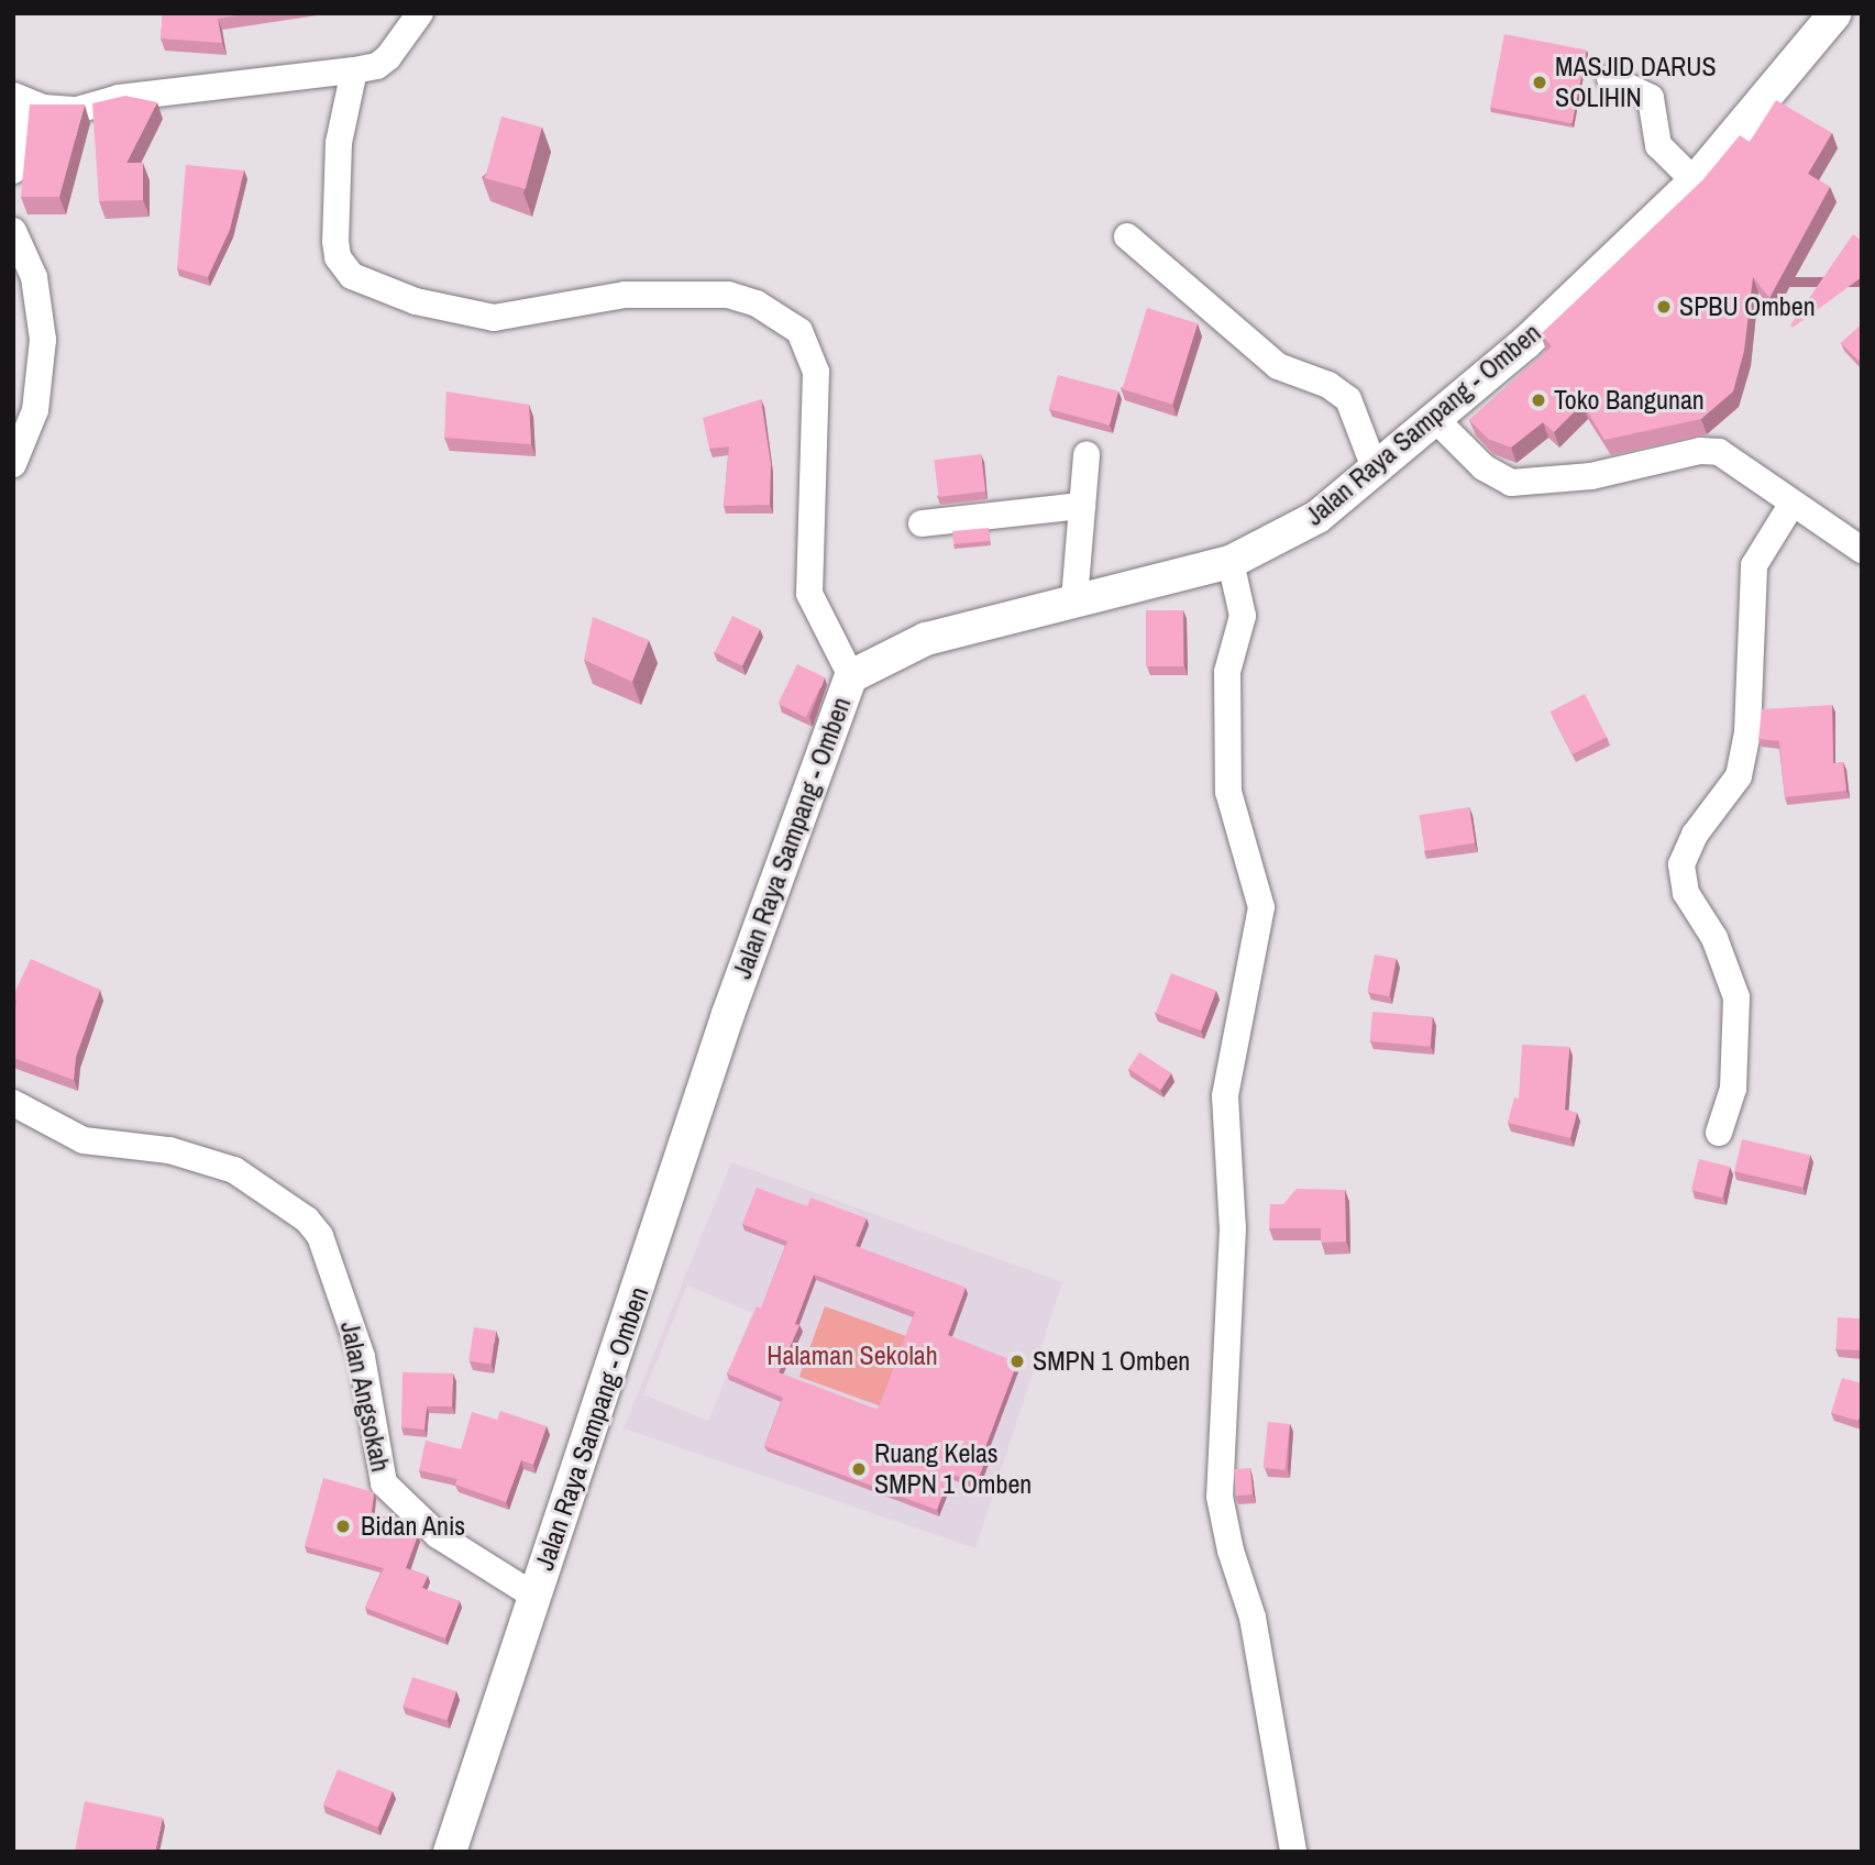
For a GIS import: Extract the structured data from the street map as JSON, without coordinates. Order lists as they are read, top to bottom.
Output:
{
  "streets": {
    "main road": ["Jalan Raya Sampang - Omben"],
    "street": ["Jalan Angsokah"]
  },
  "crossings": [
    ["Jalan Raya Sampang - Omben", "Jalan Angsokah"]
  ],
  "parks": ["Halaman Sekolah"],
  "places": [
    "MASJID DARUS SOLIHIN",
    "SPBU Omben",
    "Toko Bangunan",
    "SMPN 1 Omben",
    "Ruang Kelas SMPN 1 Omben",
    "Bidan Anis"
  ]
}
